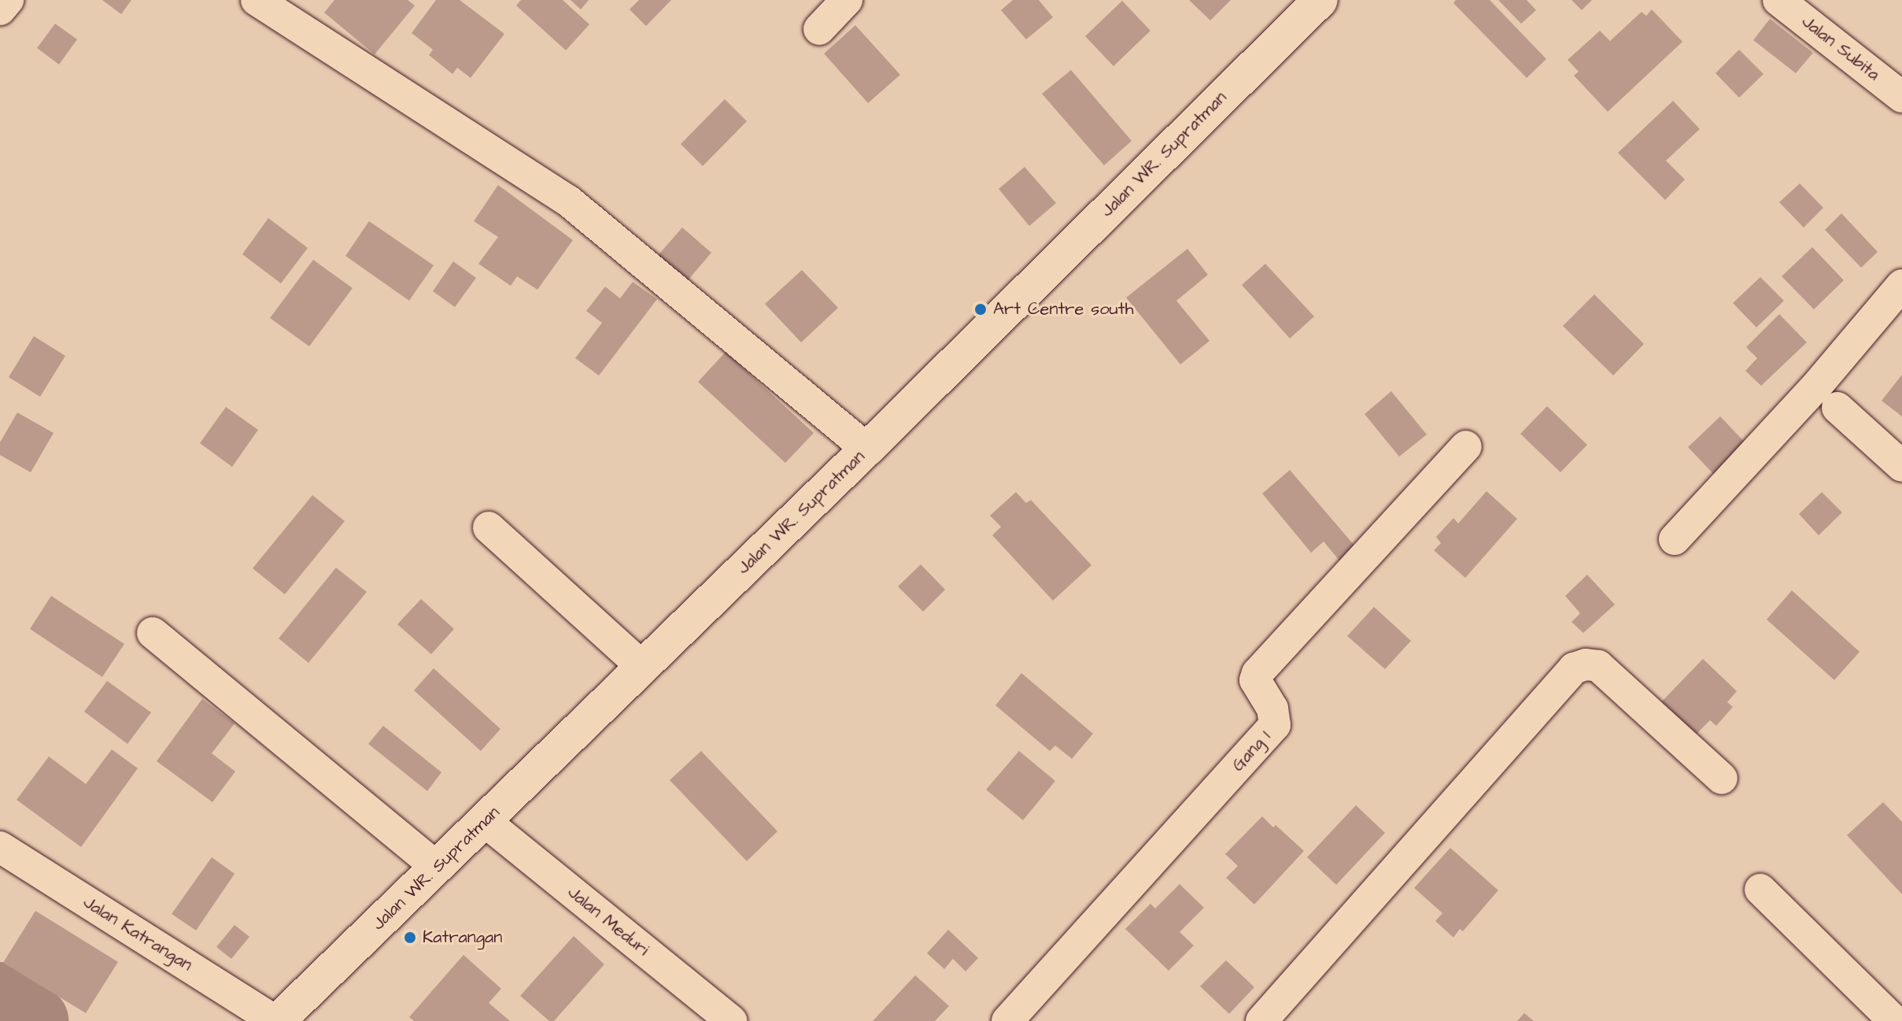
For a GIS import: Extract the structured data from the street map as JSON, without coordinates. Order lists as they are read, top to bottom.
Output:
{
  "streets": {
    "main road": ["Jalan WR. Supratman"],
    "street": [
      "Jalan Subita",
      "Gang 1",
      "Jalan Meduri",
      "Jalan Katrangan"
    ]
  },
  "crossings": [
    ["Jalan WR. Supratman", "Jalan Meduri"],
    ["Jalan WR. Supratman", "Jalan Katrangan"]
  ],
  "places": ["Art Centre south", "Katrangan"]
}
